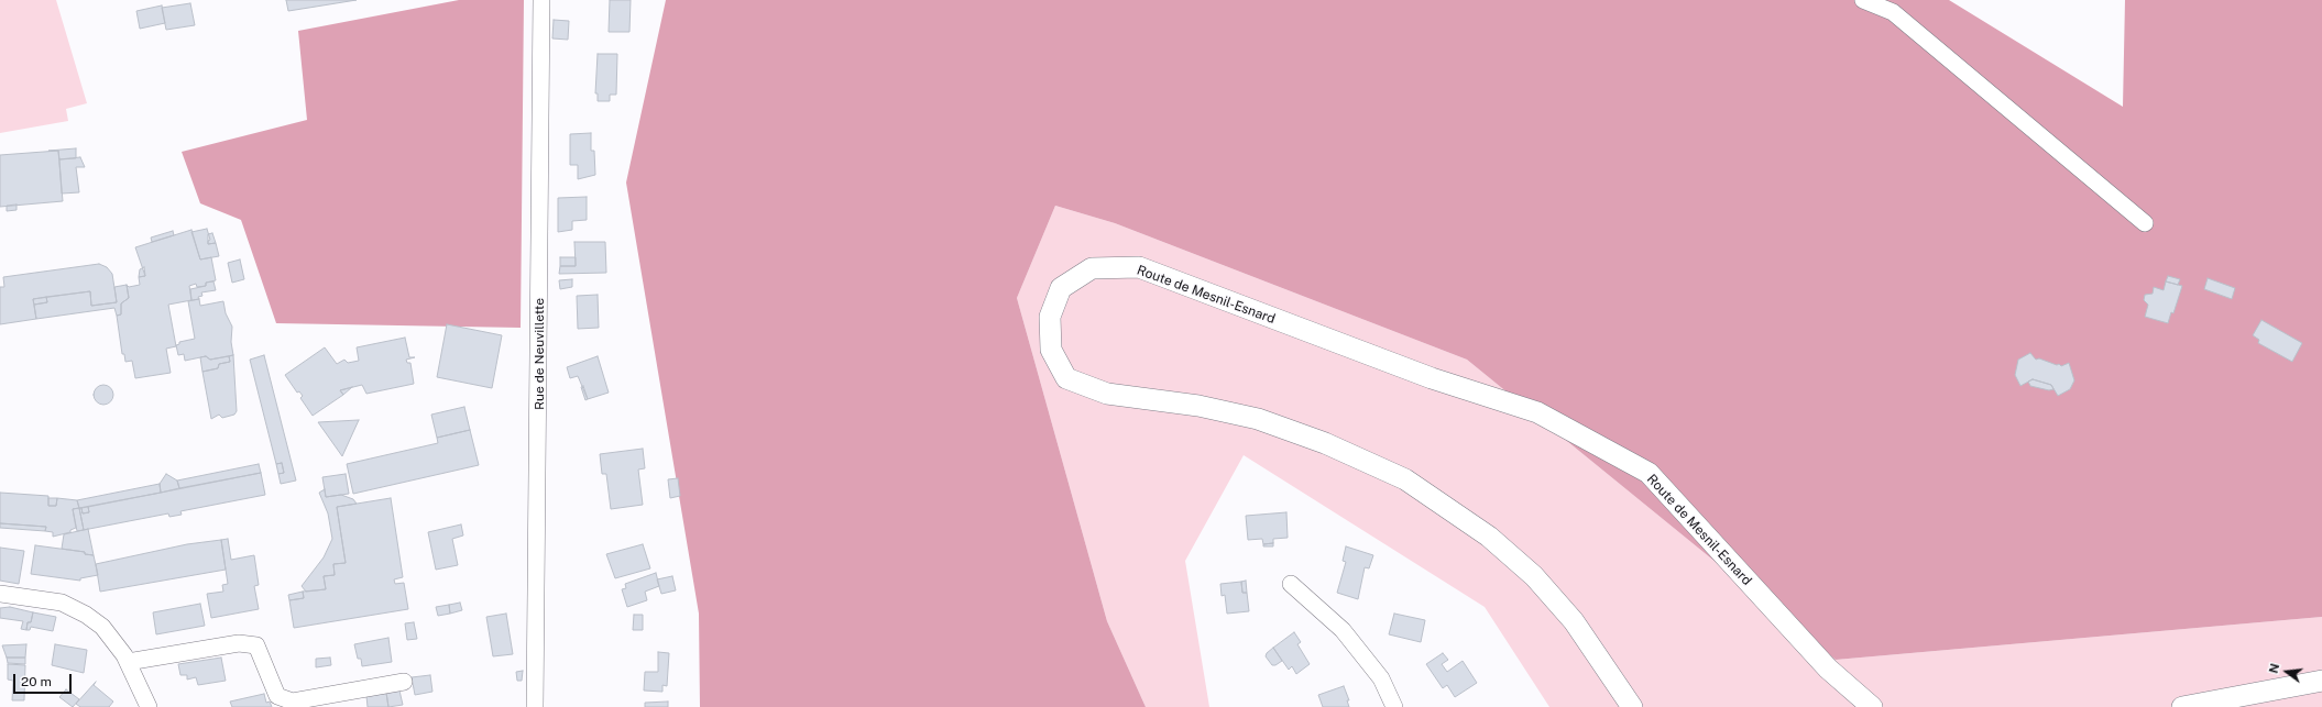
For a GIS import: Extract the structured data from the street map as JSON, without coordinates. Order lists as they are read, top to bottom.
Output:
{
  "streets": {
    "street": ["Route de Mesnil-Esnard", "Rue de Neuvillette"]
  },
  "scale_bar": "20 m",
  "north": "left"
}
